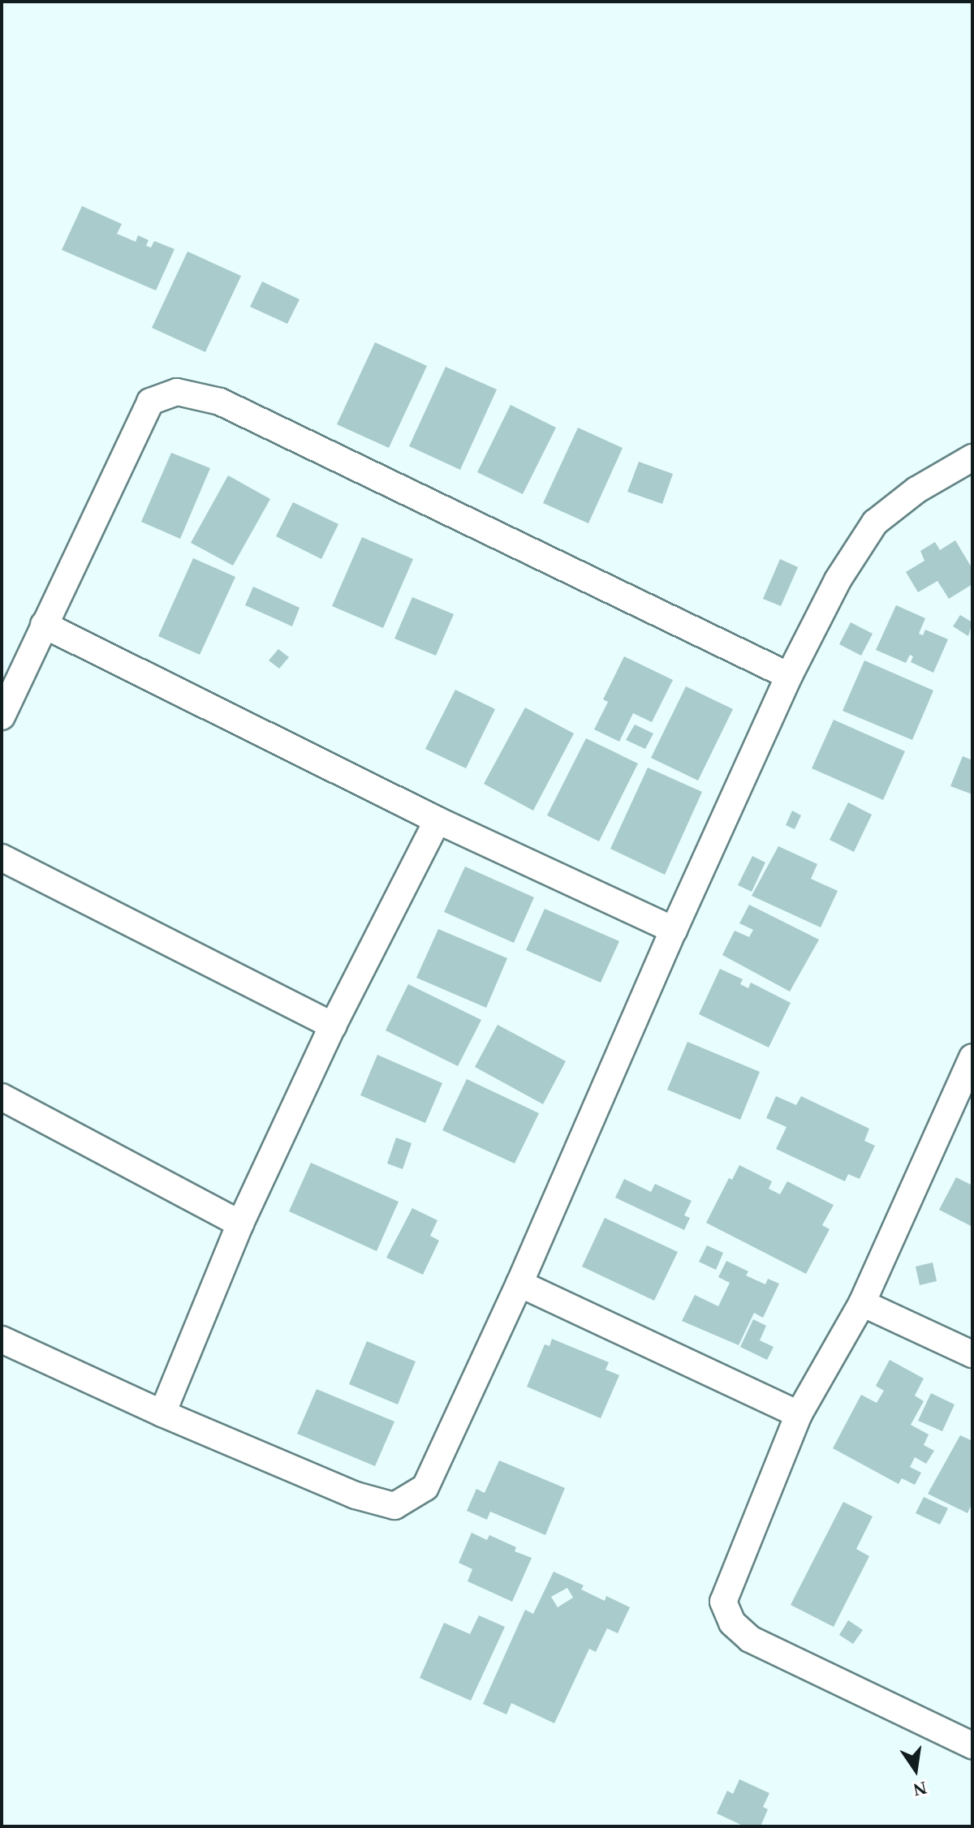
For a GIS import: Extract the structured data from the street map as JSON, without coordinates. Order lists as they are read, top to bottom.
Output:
{
  "north": "bottom"
}
